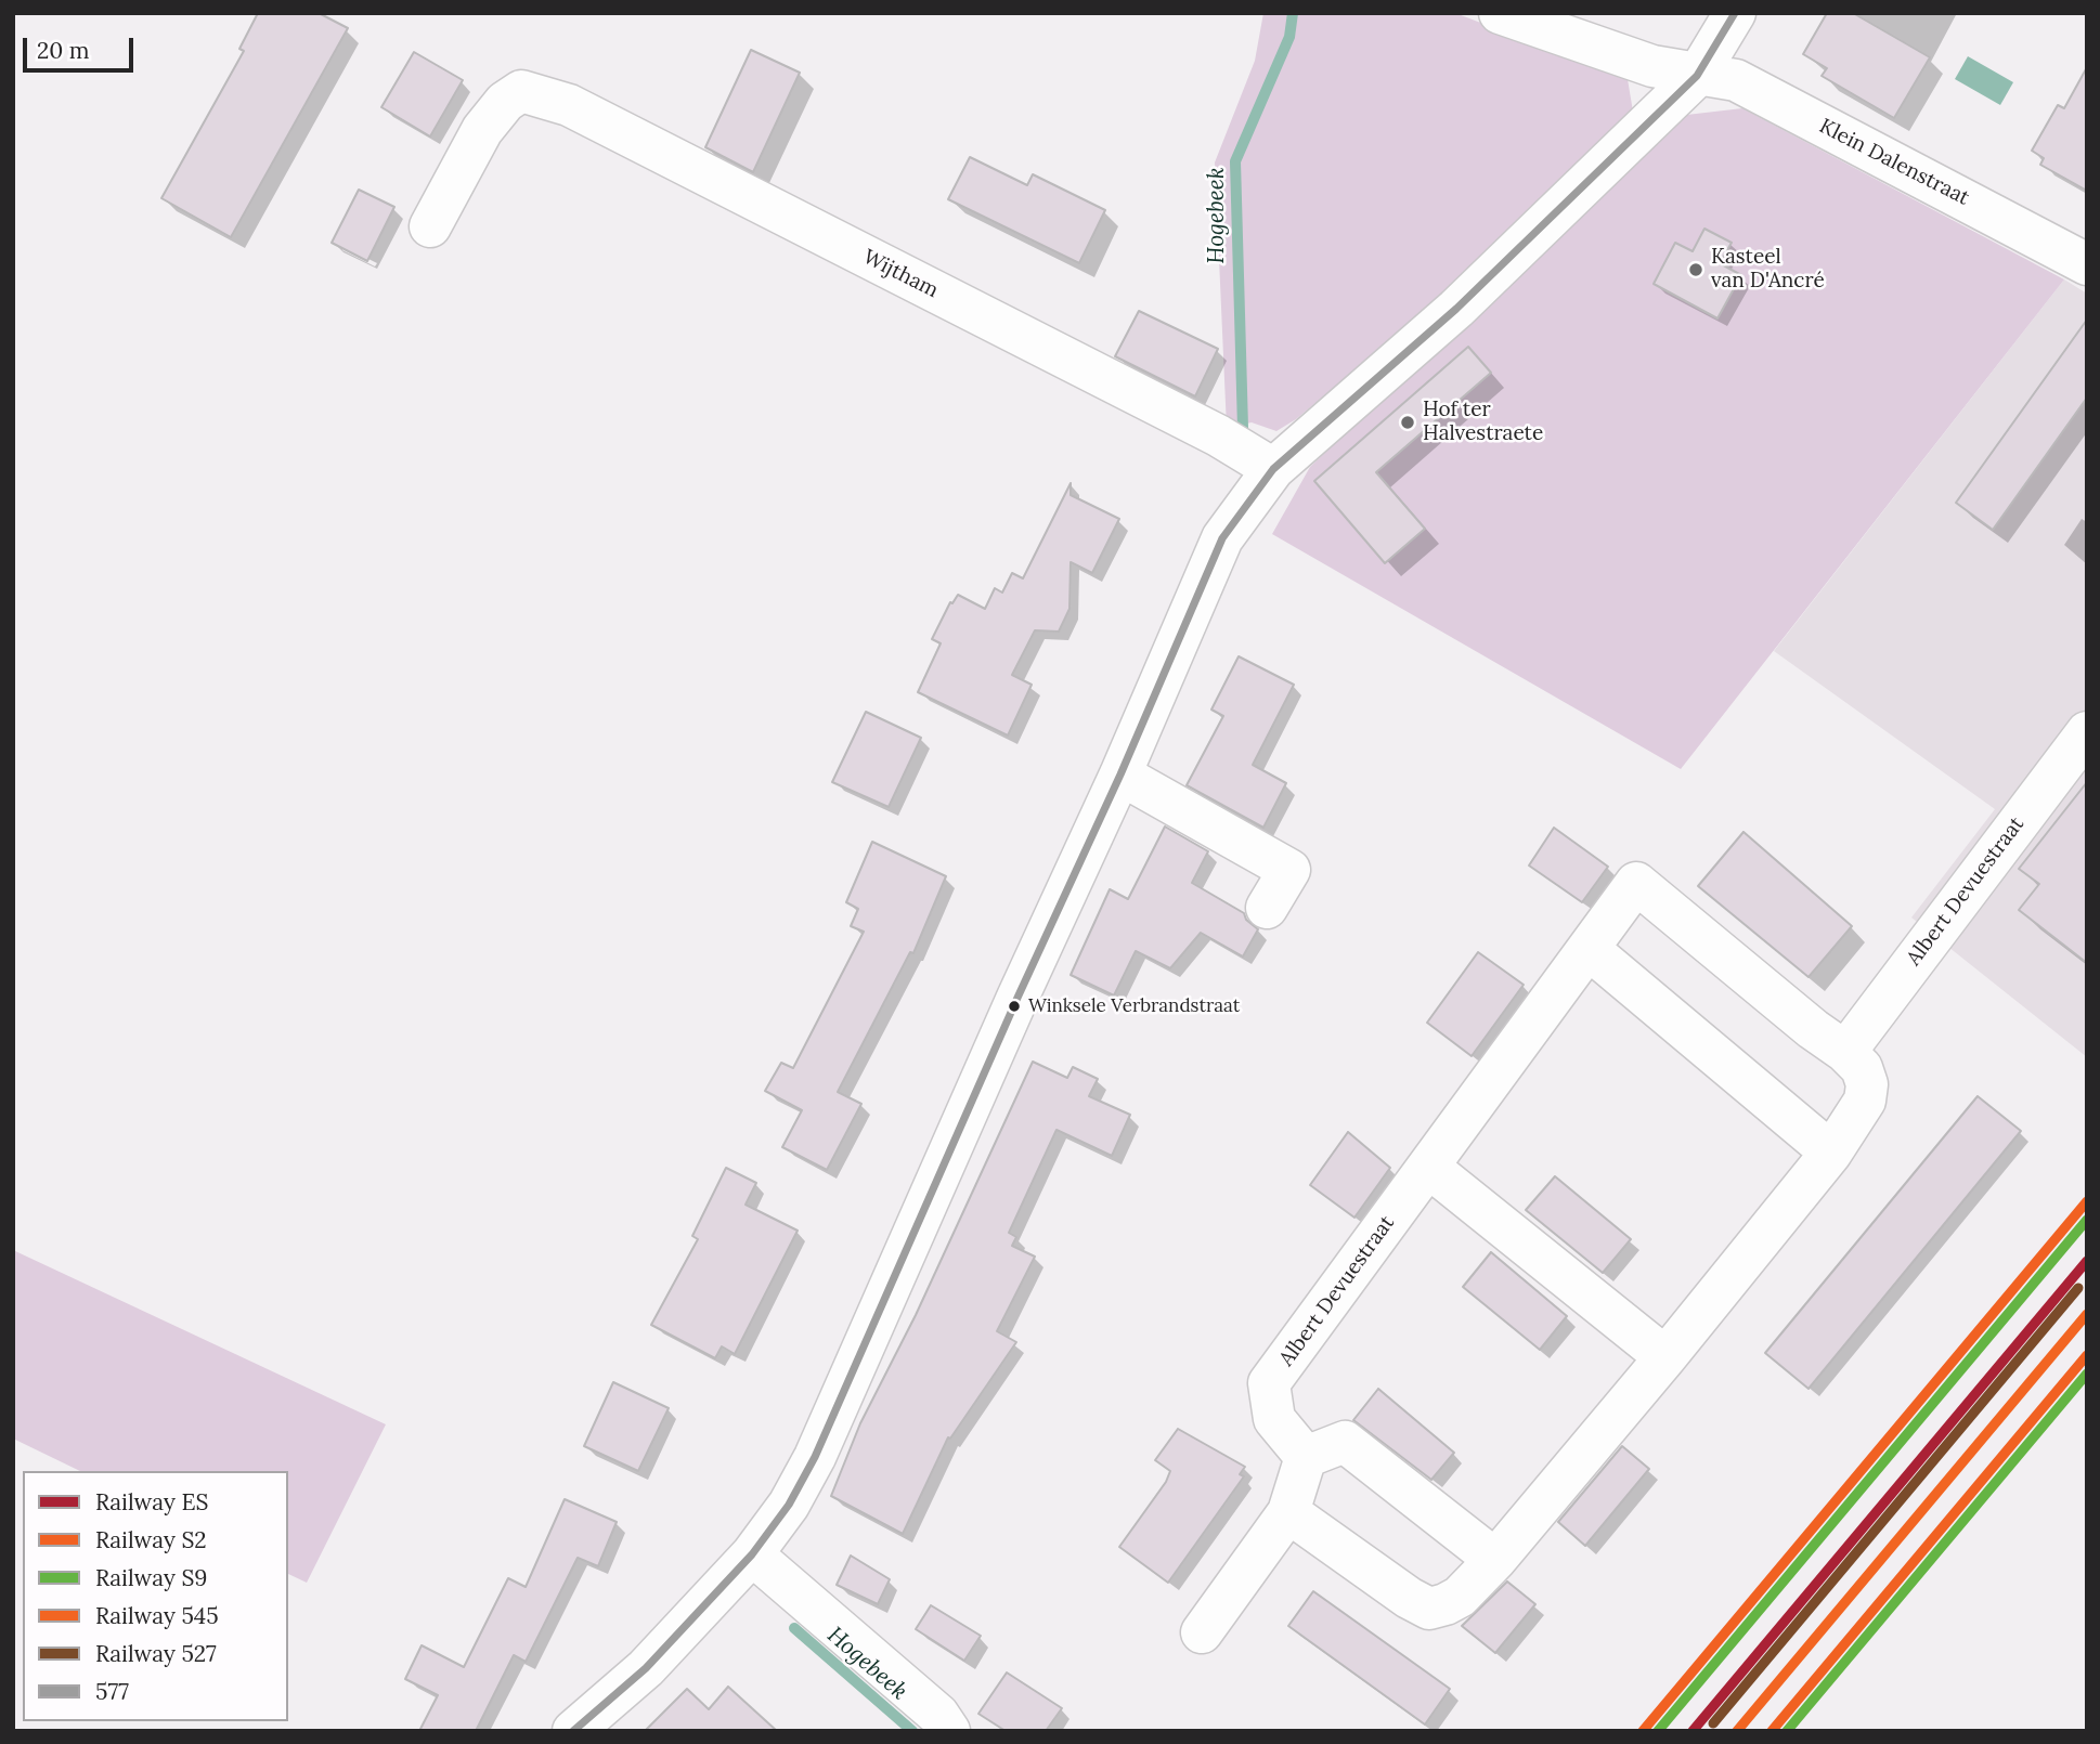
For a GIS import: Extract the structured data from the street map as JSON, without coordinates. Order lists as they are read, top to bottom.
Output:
{
  "streets": {
    "street": ["Klein Dalenstraat", "Wijtham", "Albert Devuestraat"]
  },
  "water": ["Hogebeek"],
  "places": ["Kasteel van D'Ancré", "Hof ter Halvestraete", "Winksele Verbrandstraat"],
  "lines": [
    "transit line 577",
    "rail line S2",
    "rail line S9",
    "rail line ES",
    "rail line 527",
    "rail line 545"
  ],
  "legend": [
    "Railway ES",
    "Railway S2",
    "Railway S9",
    "Railway 545",
    "Railway 527",
    "577"
  ],
  "scale_bar": "20 m"
}
